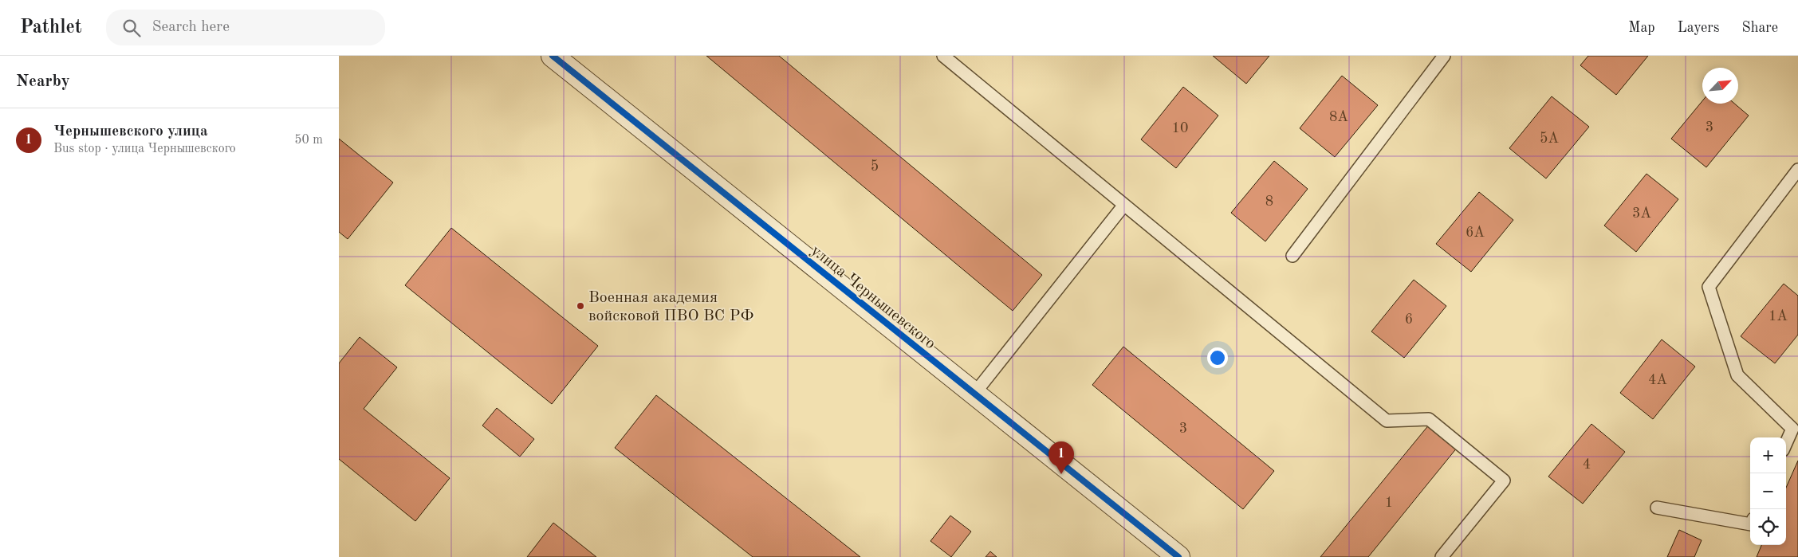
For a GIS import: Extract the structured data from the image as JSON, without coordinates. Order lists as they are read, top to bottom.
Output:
{
  "streets": {
    "street": ["улица Чернышевского"]
  },
  "places": ["Военная академия войсковой ПВО ВС РФ"],
  "house_numbers": [
    "8А",
    "3",
    "10",
    "5А",
    "5",
    "8",
    "3А",
    "6А",
    "1А",
    "6",
    "4А",
    "3",
    "4",
    "1"
  ],
  "north": "top right",
  "page": {
    "header": "Pathlet",
    "search": "Search here",
    "nav": ["Map", "Layers", "Share"],
    "heading": "Nearby",
    "list": [
      {
        "mark": "1",
        "name": "Чернышевского улица",
        "note": "Bus stop · улица Чернышевского",
        "value": "50 m"
      }
    ],
    "map_buttons": ["+", "−"],
    "pins": "1"
  }
}
